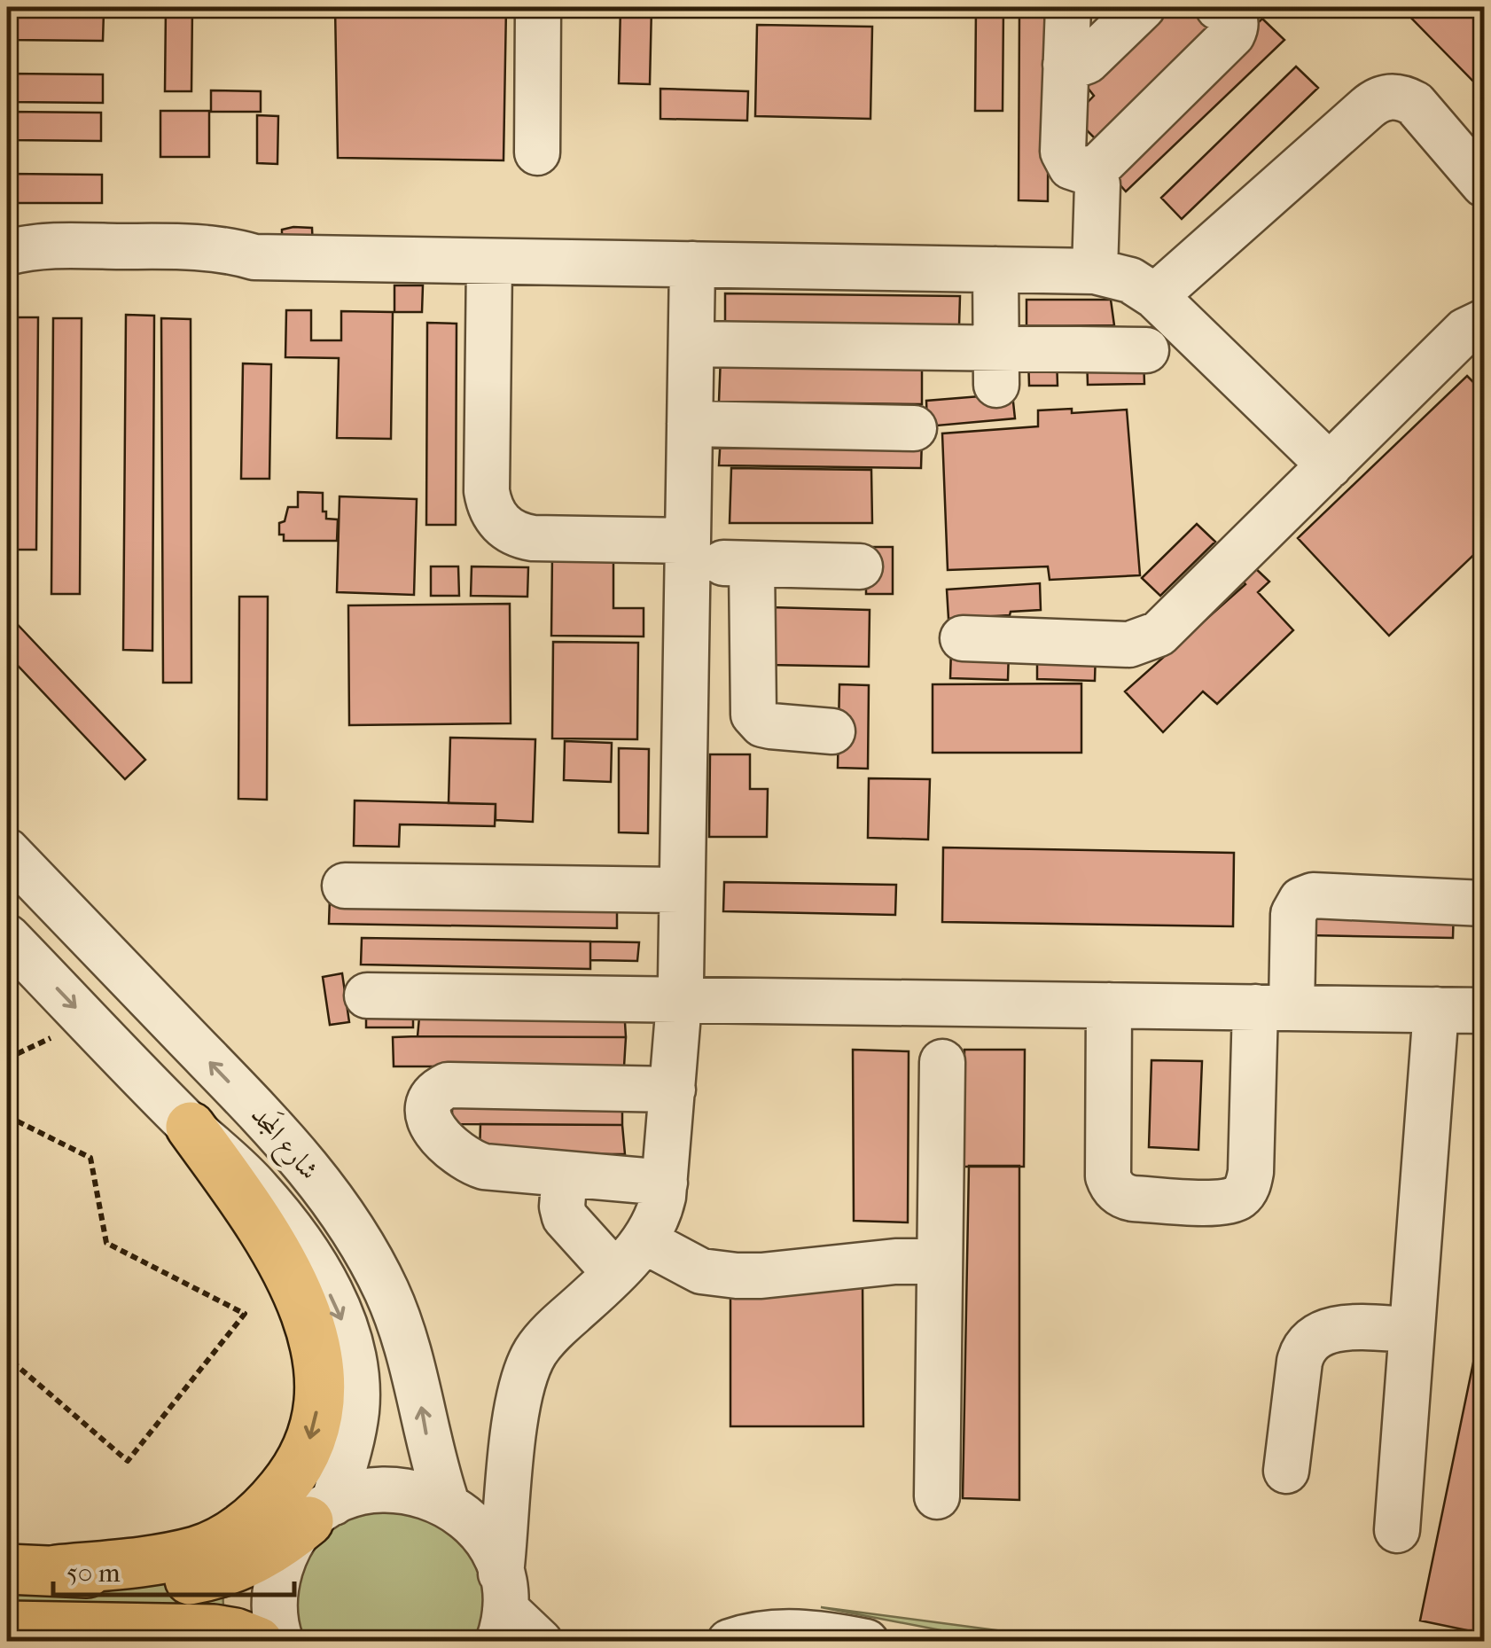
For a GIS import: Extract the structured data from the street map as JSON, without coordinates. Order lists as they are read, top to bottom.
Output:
{
  "streets": {
    "street": ["شارع المَجد"]
  },
  "scale_bar": "50 m"
}
